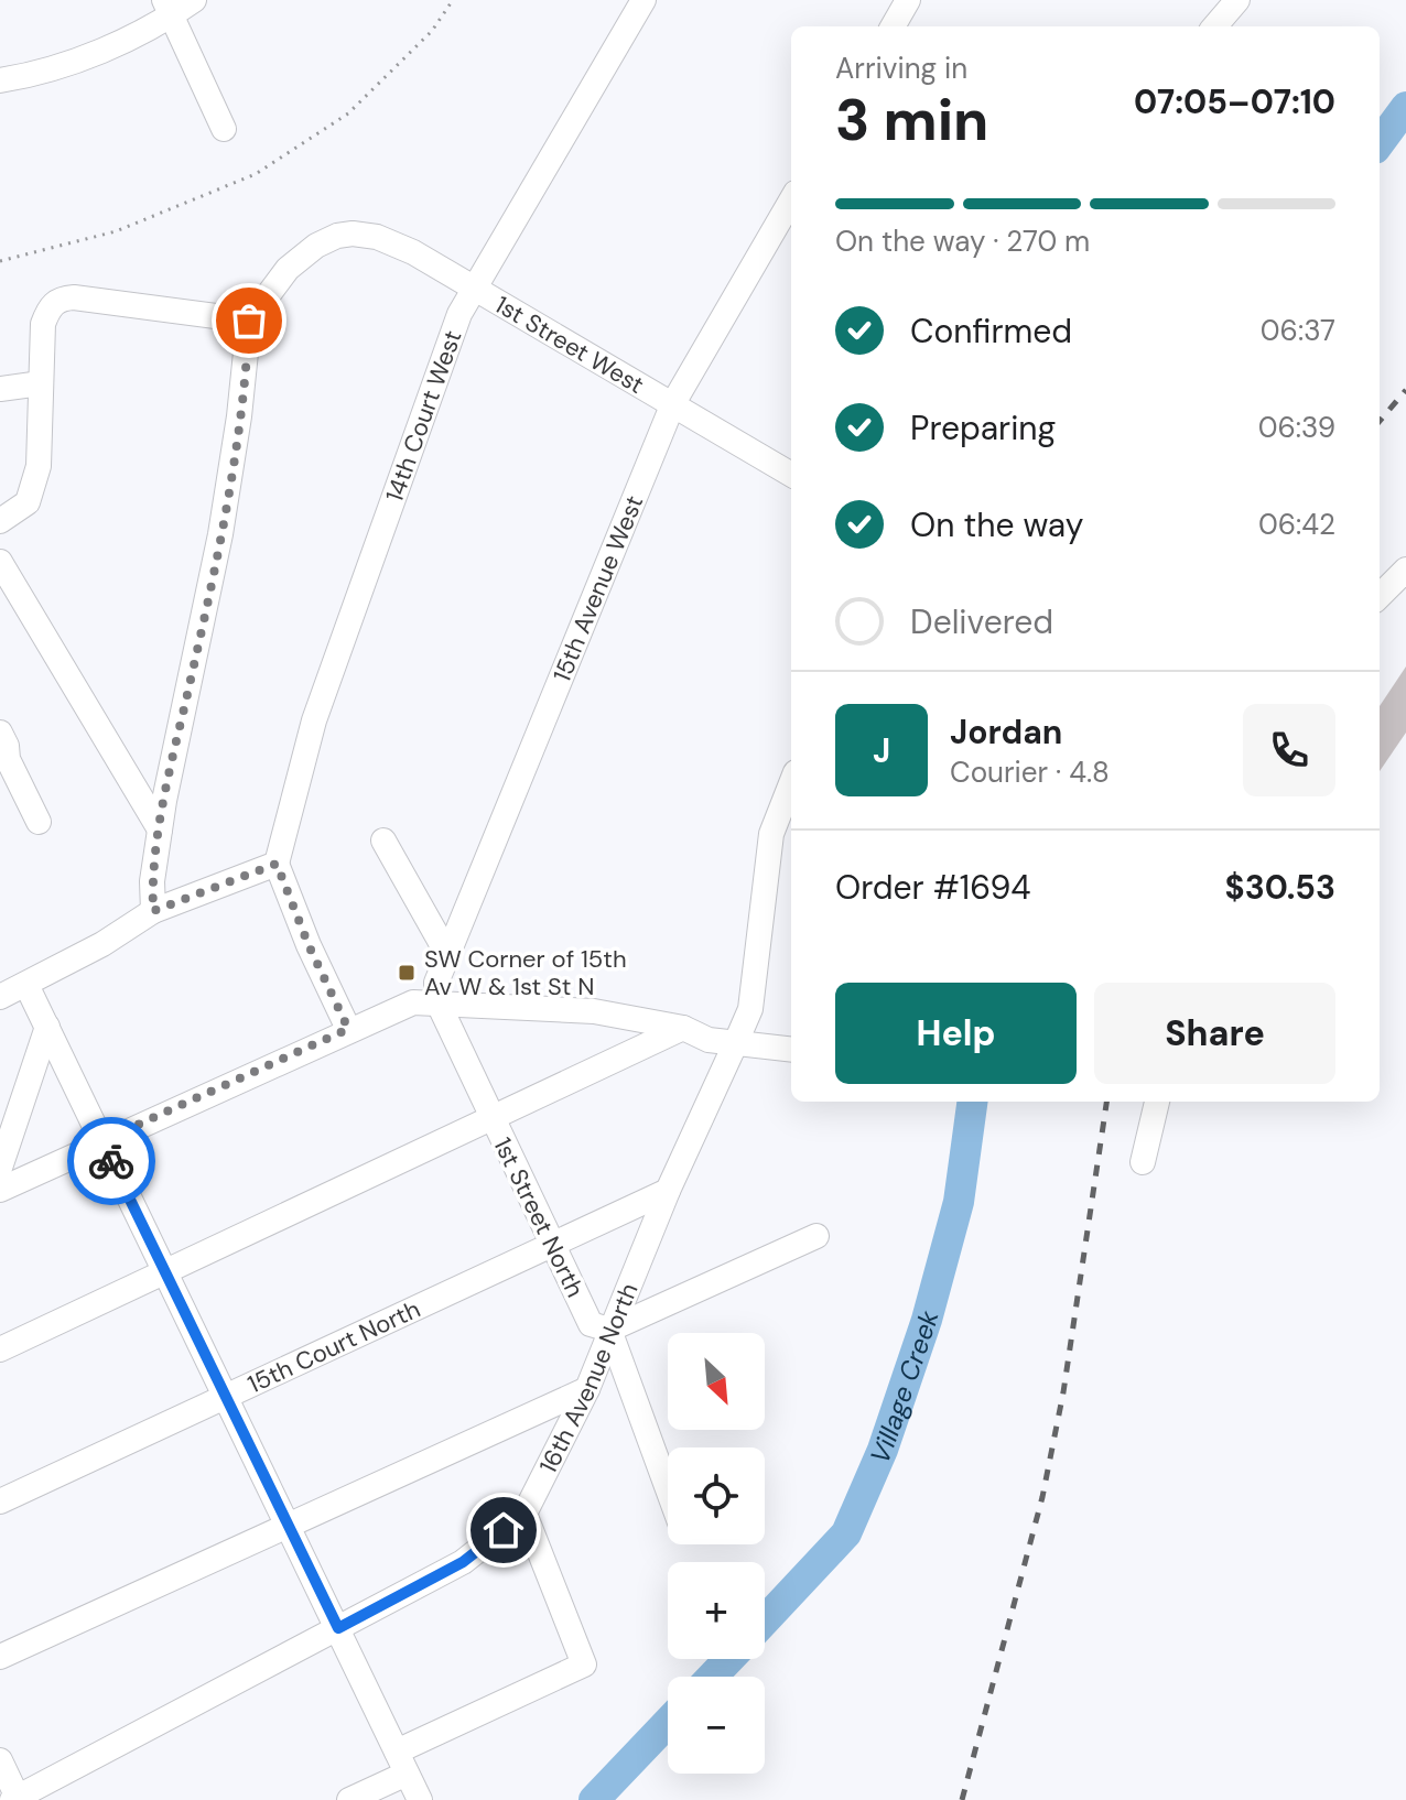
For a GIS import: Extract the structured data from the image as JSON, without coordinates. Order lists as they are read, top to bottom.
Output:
{
  "streets": {
    "street": [
      "1st Street West",
      "14th Court West",
      "15th Avenue West",
      "1st Street North",
      "15th Court North",
      "16th Avenue North"
    ]
  },
  "crossings": [
    ["1st Street West", "14th Court West"],
    ["1st Street West", "15th Avenue West"],
    ["15th Avenue West", "1st Street North"],
    ["1st Street North", "15th Court North"],
    ["1st Street North", "16th Avenue North"],
    ["15th Court North", "16th Avenue North"]
  ],
  "water": ["Village Creek"],
  "places": {
    "transit": ["SW Corner of 15th Av W & 1st St N"]
  },
  "north": "bottom right",
  "page": {
    "heading": ["3 min", "Arriving in", "07:05–07:10"],
    "panel": [
      "Jordan",
      "Courier · 4.8",
      "Order #1694",
      "$30.53"
    ],
    "bar": "On the way · 270 m",
    "list": [
      ["Confirmed", "06:37"],
      ["Preparing", "06:39"],
      ["On the way", "06:42"],
      "Delivered"
    ],
    "round": "J",
    "buttons": ["Help", "Share"],
    "map_buttons": ["+", "−"]
  }
}
